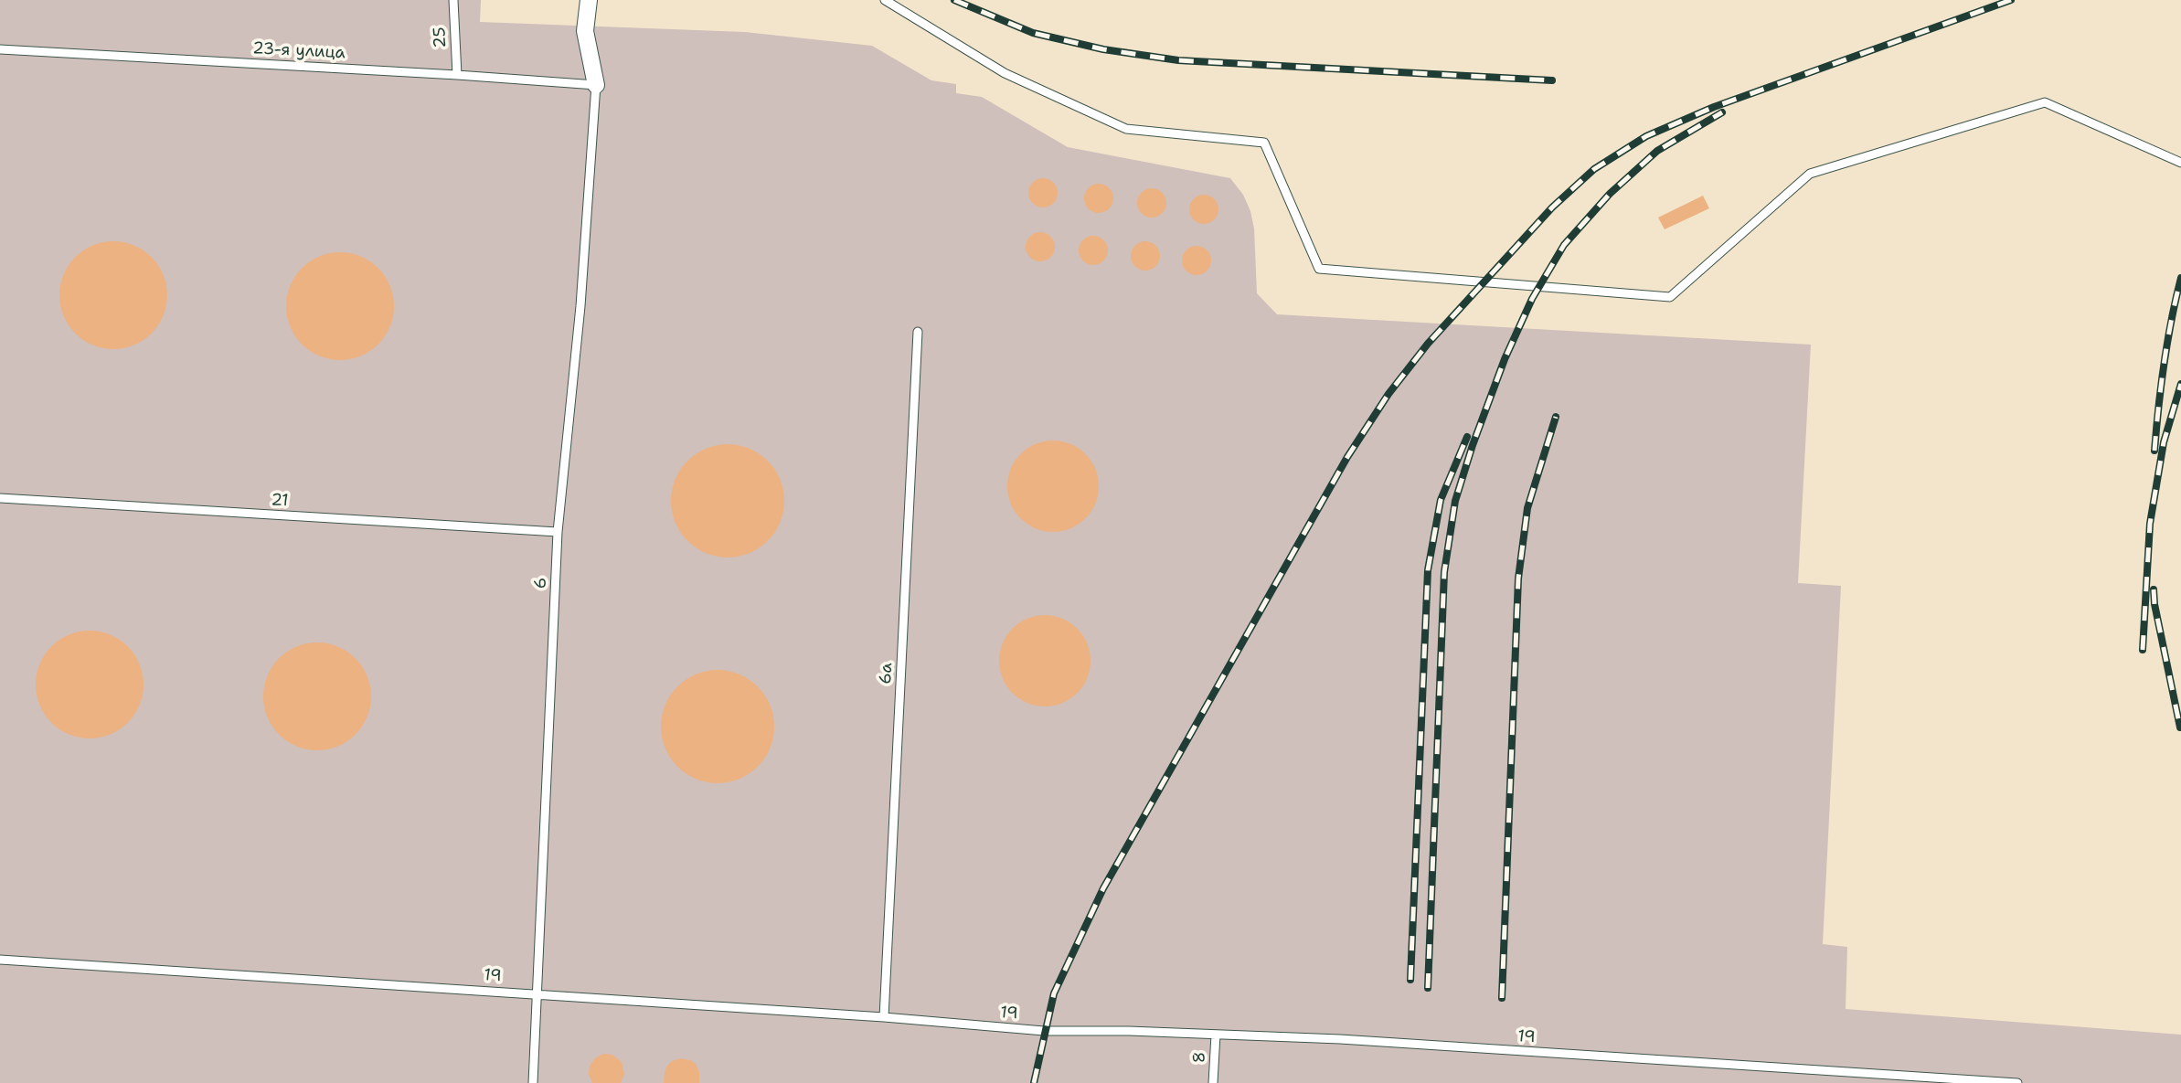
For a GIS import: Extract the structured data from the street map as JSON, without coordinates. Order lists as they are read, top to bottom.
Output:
{
  "streets": {
    "lane": [
      "25",
      "23-я улица",
      "21",
      "6",
      "6a",
      "19",
      "8"
    ]
  },
  "crossings": [
    ["25", "23-я улица"],
    ["23-я улица", "6"],
    ["21", "6"],
    ["6", "19"],
    ["6a", "19"],
    ["19", "8"]
  ]
}
